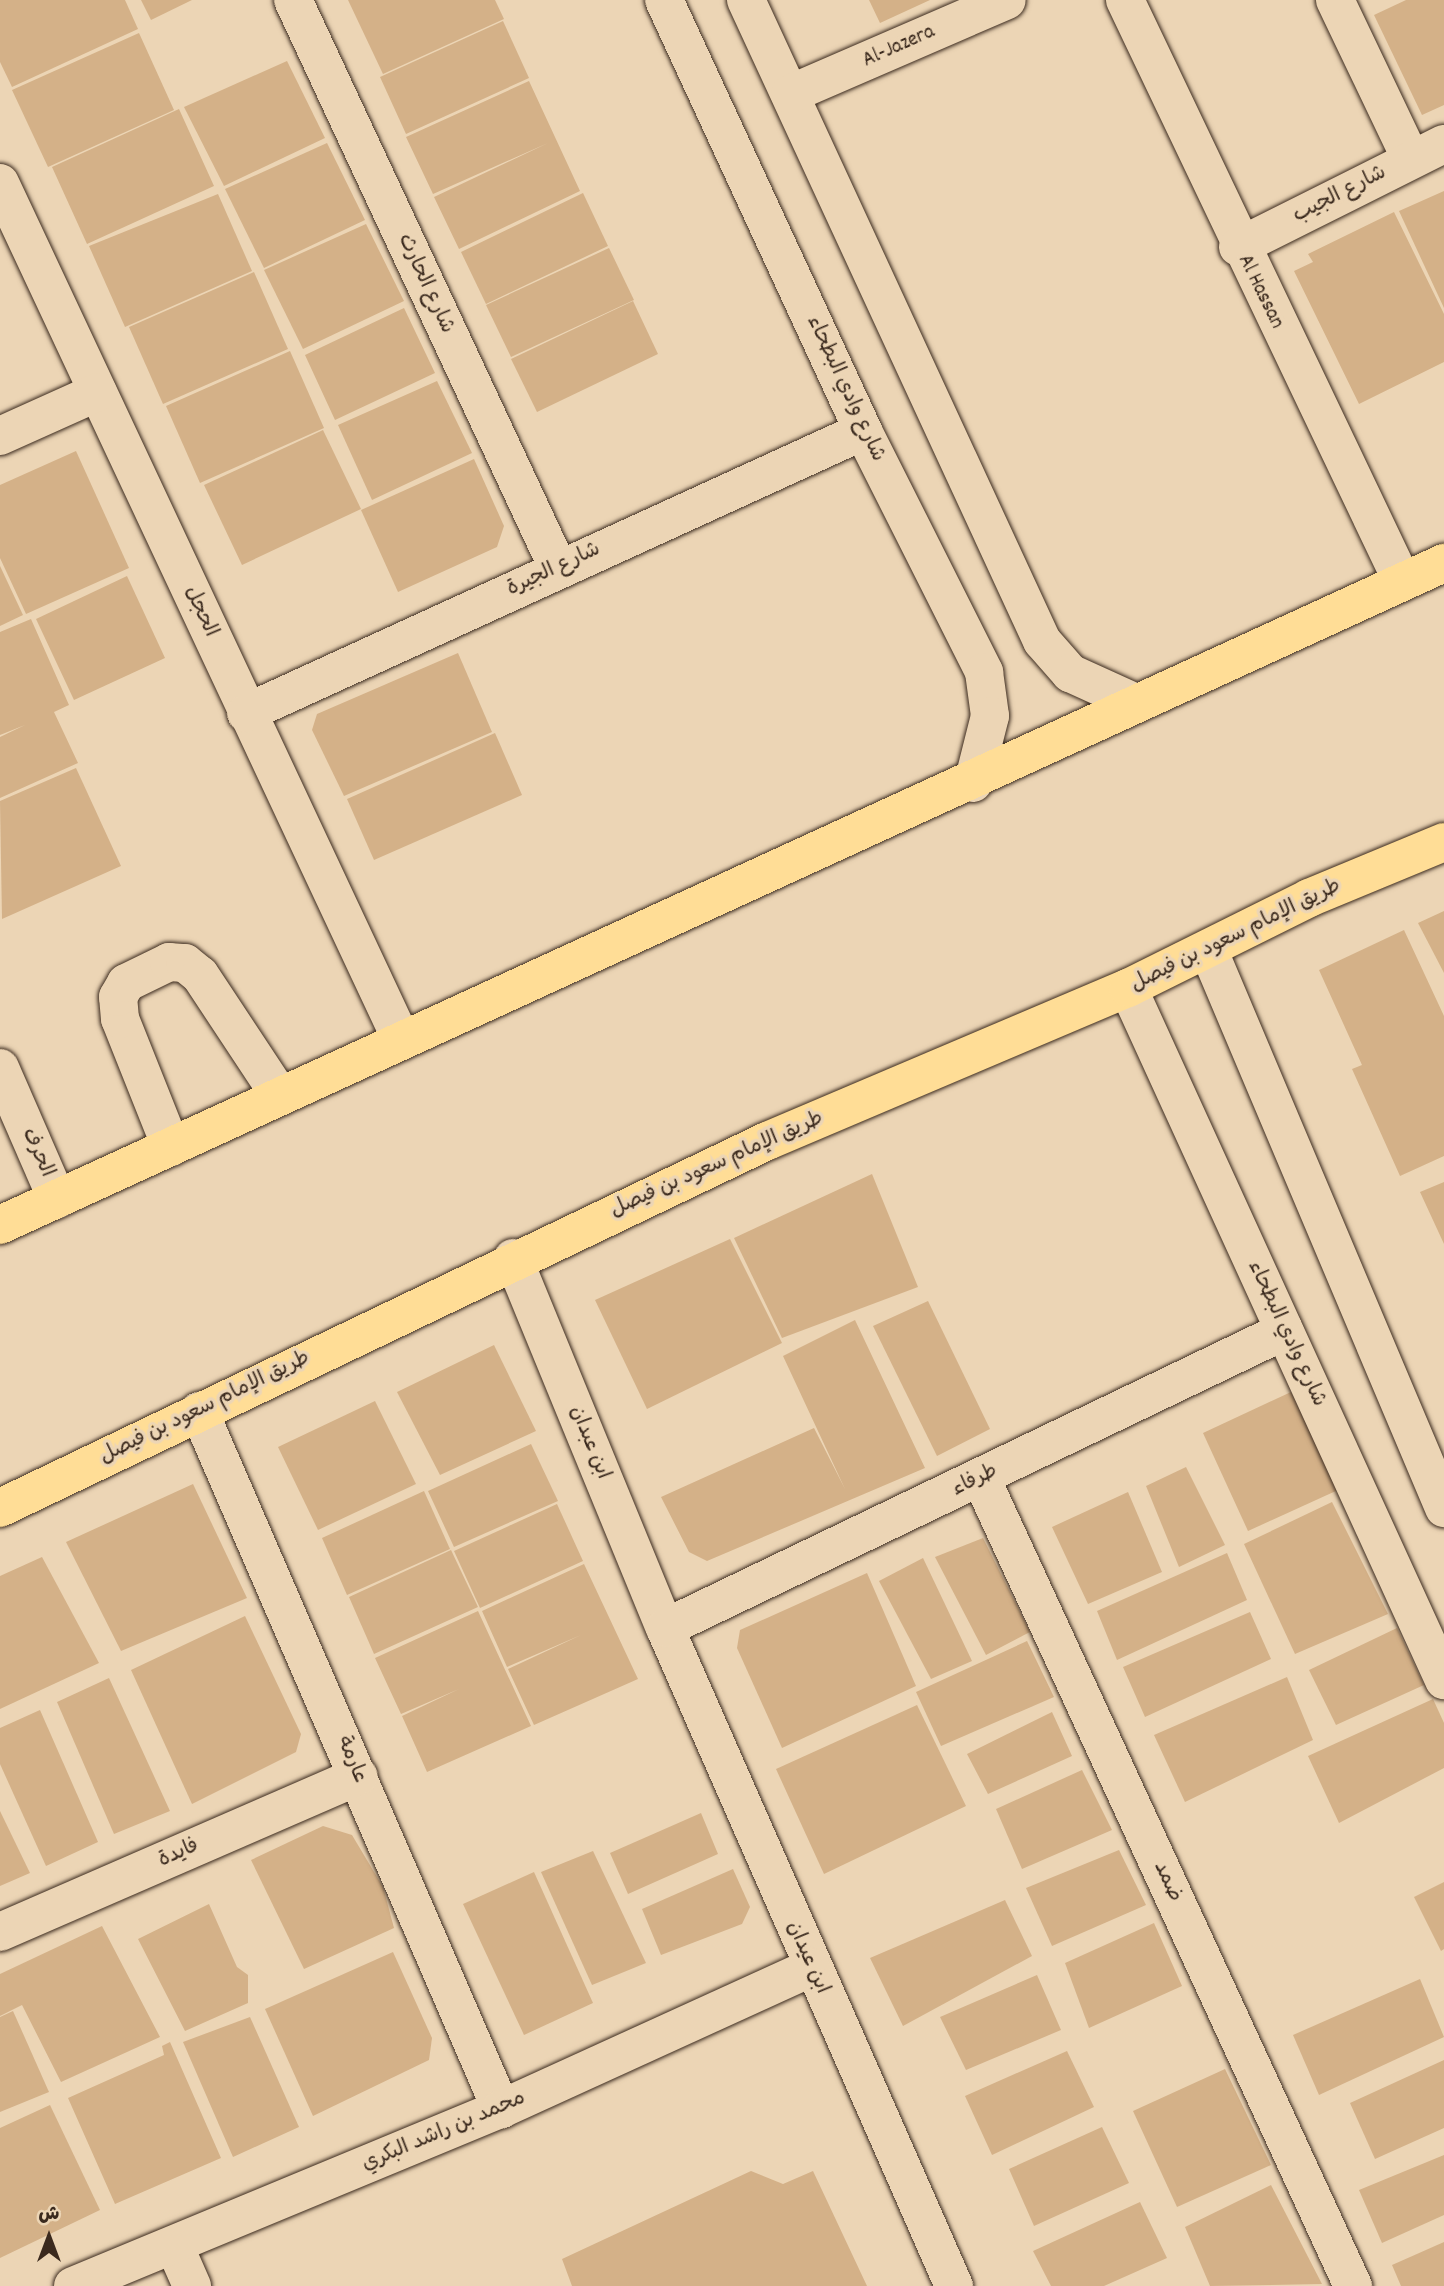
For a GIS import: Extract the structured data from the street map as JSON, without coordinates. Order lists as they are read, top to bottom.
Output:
{
  "streets": {
    "main road": ["طريق الإمام سعود بن فيصل"],
    "street": [
      "Al-Jazera",
      "شارع الجيب",
      "شارع الحارث",
      "Al Hassan",
      "شارع وادي البطحاء",
      "شارع الجيرة",
      "الحجل",
      "الحرف",
      "ابن عبدان",
      "طرفاء",
      "عارمة",
      "فايدة",
      "ضمد",
      "ابن عيدان",
      "محمد بن راشد البكري"
    ]
  },
  "crossings": [
    ["شارع الجيب", "Al Hassan"],
    ["شارع الحارث", "شارع الجيرة"],
    ["شارع وادي البطحاء", "شارع الجيرة"],
    ["شارع وادي البطحاء", "طريق الإمام سعود بن فيصل"],
    ["شارع وادي البطحاء", "طرفاء"],
    ["شارع الجيرة", "الحجل"],
    ["طريق الإمام سعود بن فيصل", "ابن عبدان"],
    ["طريق الإمام سعود بن فيصل", "عارمة"],
    ["ابن عبدان", "طرفاء"],
    ["ابن عبدان", "ابن عيدان"],
    ["طرفاء", "ضمد"],
    ["طرفاء", "ابن عيدان"],
    ["عارمة", "فايدة"],
    ["عارمة", "محمد بن راشد البكري"],
    ["ابن عيدان", "محمد بن راشد البكري"]
  ],
  "north": "top"
}
